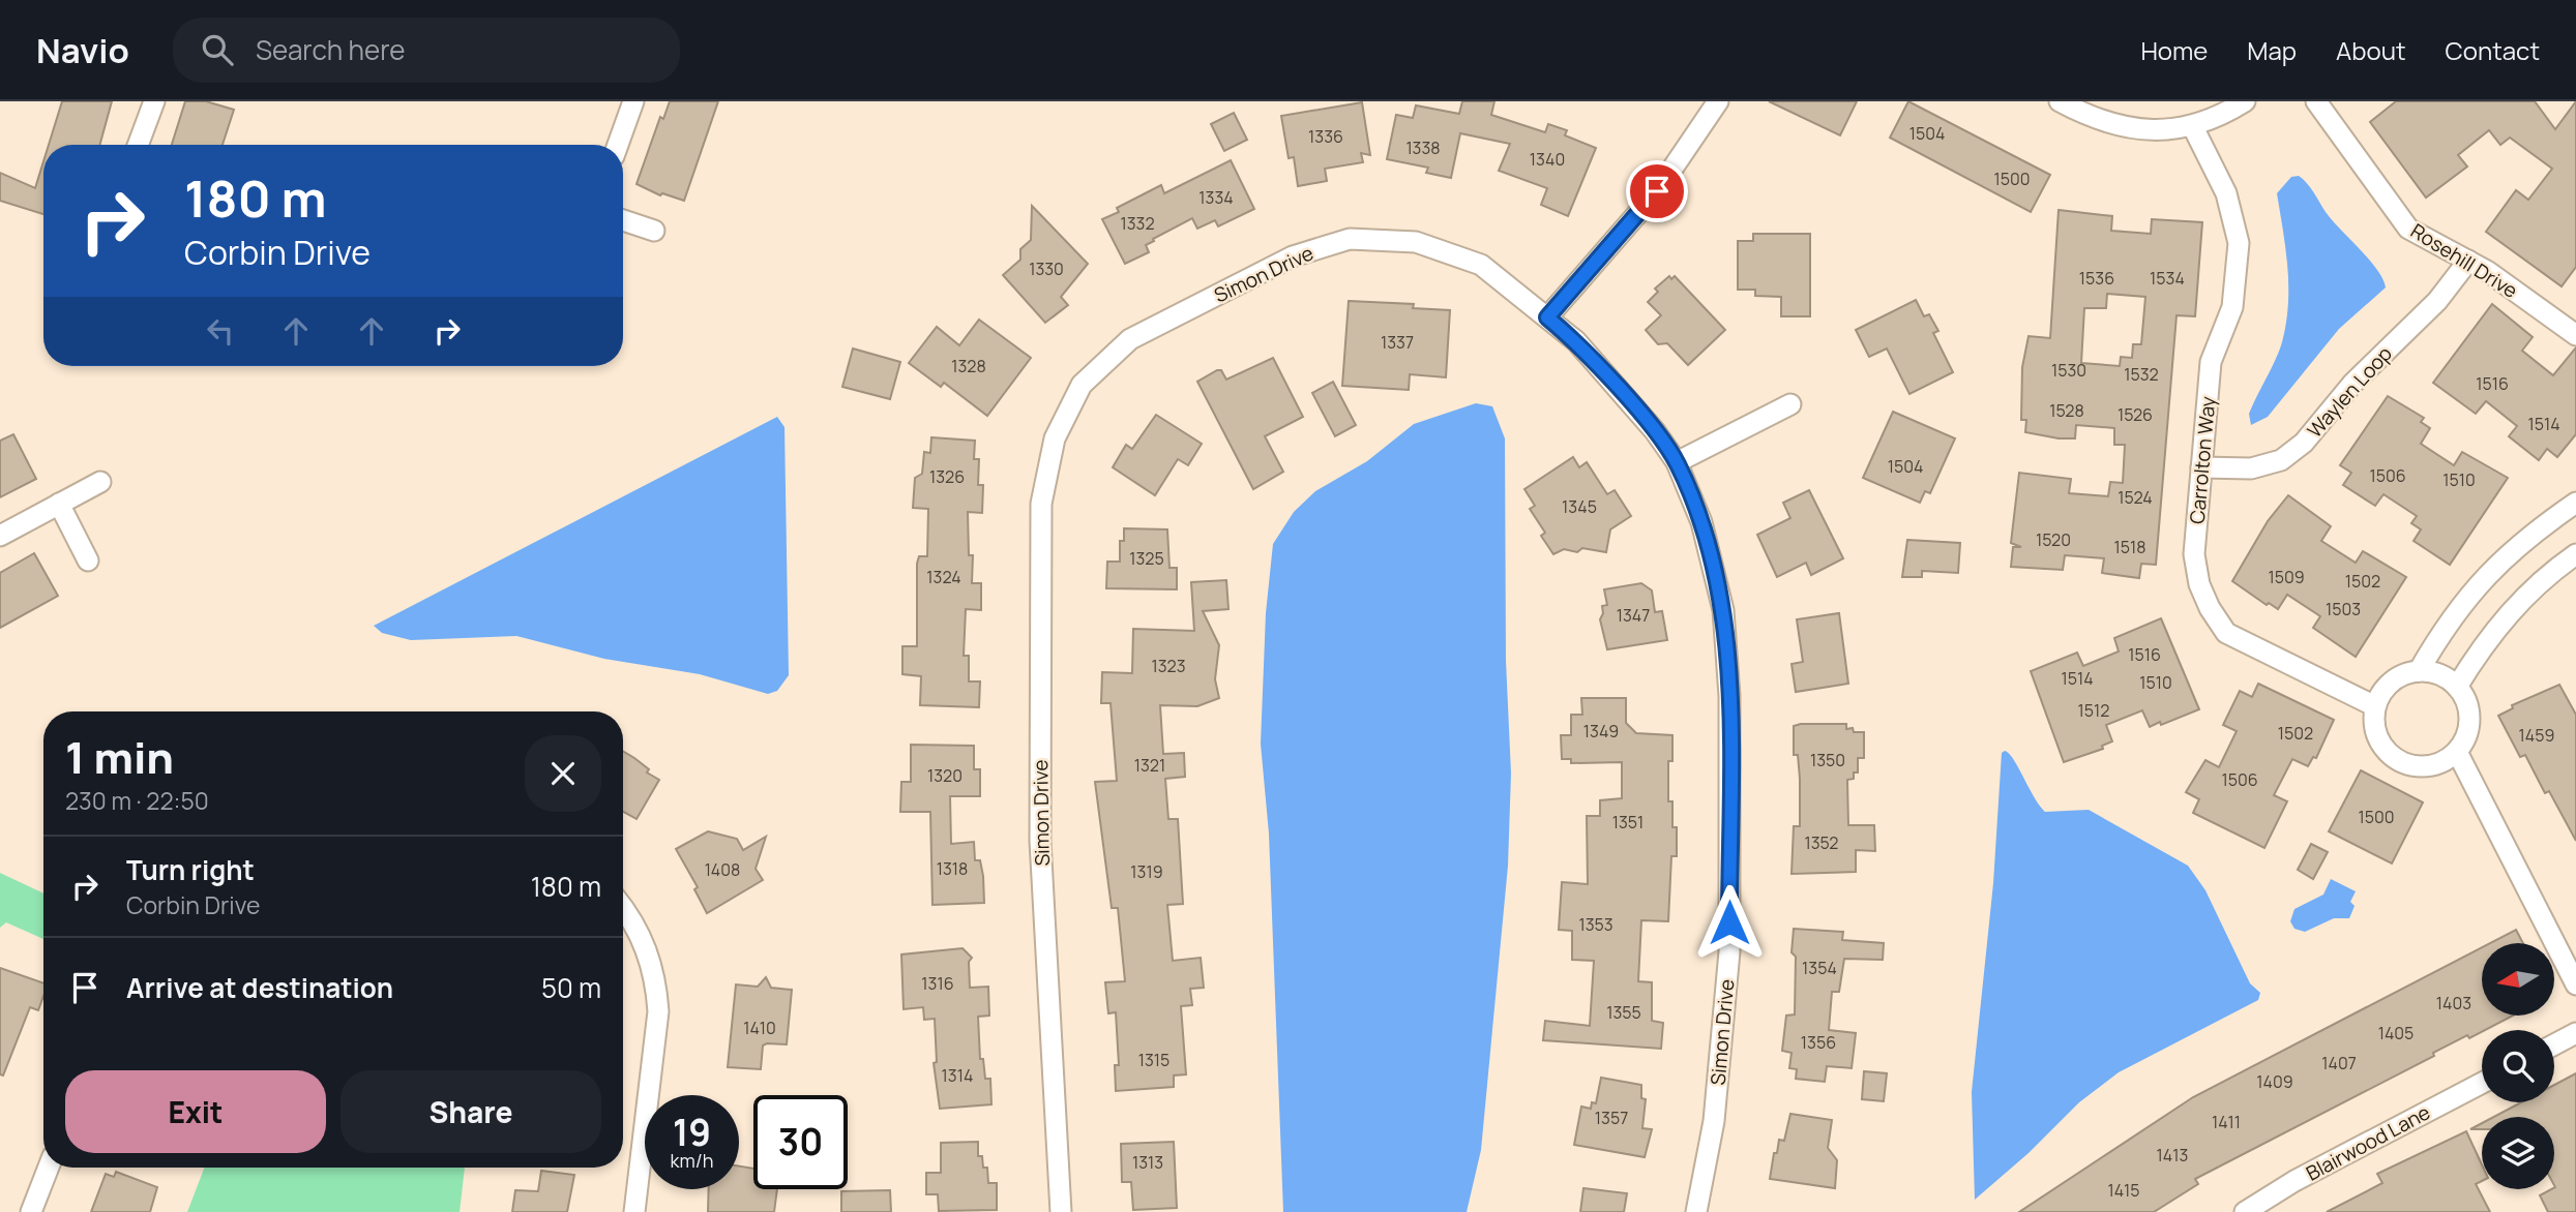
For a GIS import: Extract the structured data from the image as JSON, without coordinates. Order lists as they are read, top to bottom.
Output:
{
  "streets": {
    "street": [
      "Rosehill Drive",
      "Simon Drive",
      "Waylen Loop",
      "Carrolton Way",
      "Blairwood Lane"
    ]
  },
  "crossings": [
    ["Rosehill Drive", "Waylen Loop"],
    ["Waylen Loop", "Carrolton Way"]
  ],
  "house_numbers": [
    "1504",
    "1336",
    "1338",
    "1340",
    "1500",
    "1334",
    "1332",
    "1330",
    "1536",
    "1534",
    "1337",
    "1328",
    "1530",
    "1532",
    "1516",
    "1528",
    "1526",
    "1514",
    "1504",
    "1506",
    "1326",
    "1510",
    "1524",
    "1345",
    "1520",
    "1518",
    "1325",
    "1324",
    "1509",
    "1502",
    "1503",
    "1347",
    "1516",
    "1323",
    "1514",
    "1510",
    "1512",
    "1349",
    "1502",
    "1459",
    "1350",
    "1321",
    "1320",
    "1506",
    "1500",
    "1351",
    "1352",
    "1318",
    "1408",
    "1319",
    "1353",
    "1354",
    "1316",
    "1403",
    "1355",
    "1410",
    "1405",
    "1356",
    "1315",
    "1407",
    "1314",
    "1409",
    "1357",
    "1411",
    "1413",
    "1313",
    "1415"
  ],
  "north": "left",
  "page": {
    "header": "Navio",
    "search": "Search here",
    "nav": [
      "Home",
      "Map",
      "About",
      "Contact"
    ],
    "turn": ["180 m", "Corbin Drive"],
    "heading": ["1 min", "230 m · 22:50"],
    "list": [
      {
        "name": "Turn right",
        "note": "Corbin Drive",
        "value": "180 m"
      },
      {
        "name": "Arrive at destination",
        "value": "50 m"
      }
    ],
    "buttons": ["Exit", "Share"],
    "speed": "19 km/h",
    "limit": "30"
  }
}
